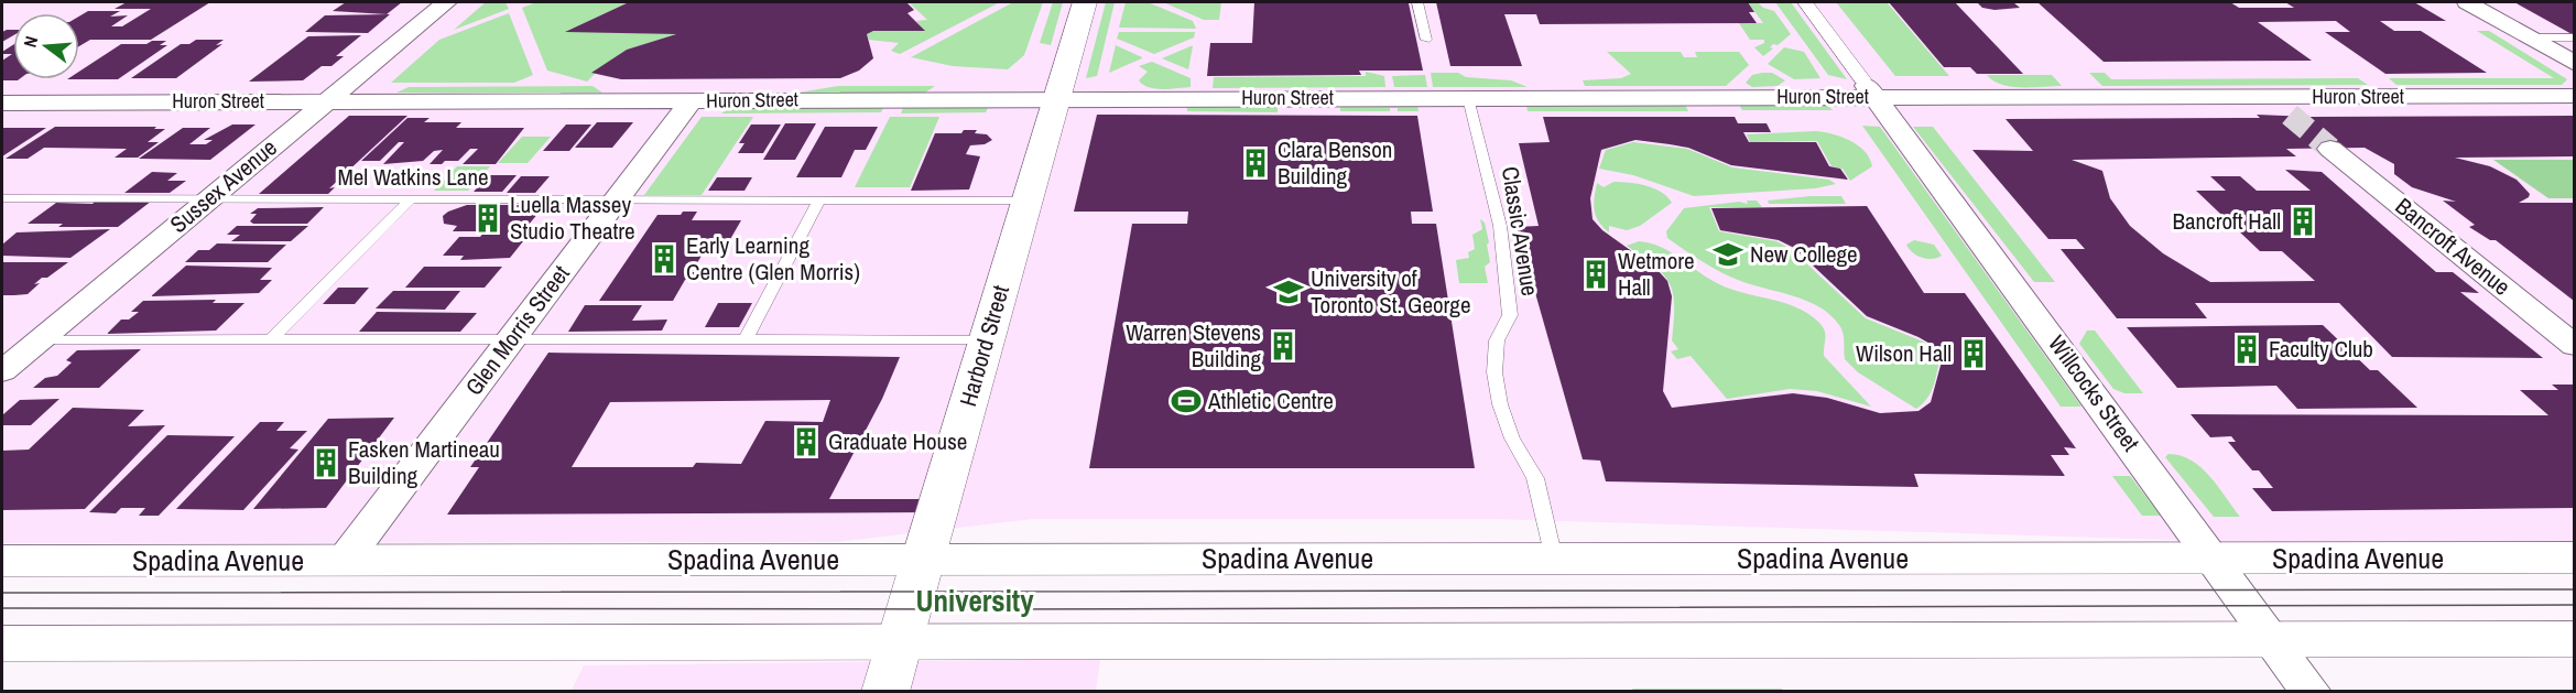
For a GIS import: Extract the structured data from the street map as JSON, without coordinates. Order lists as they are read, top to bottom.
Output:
{
  "streets": {
    "main road": ["Harbord Street", "Spadina Avenue"],
    "street": [
      "Huron Street",
      "Sussex Avenue",
      "Bancroft Avenue",
      "Glen Morris Street",
      "Willcocks Street"
    ],
    "lane": ["Mel Watkins Lane", "Classic Avenue"]
  },
  "crossings": [
    ["Huron Street", "Sussex Avenue"],
    ["Huron Street", "Classic Avenue"],
    ["Huron Street", "Glen Morris Street"],
    ["Huron Street", "Harbord Street"],
    ["Huron Street", "Willcocks Street"],
    ["Mel Watkins Lane", "Sussex Avenue"],
    ["Mel Watkins Lane", "Glen Morris Street"],
    ["Mel Watkins Lane", "Harbord Street"],
    ["Classic Avenue", "Spadina Avenue"],
    ["Glen Morris Street", "Spadina Avenue"],
    ["Harbord Street", "Spadina Avenue"],
    ["Willcocks Street", "Spadina Avenue"]
  ],
  "districts": ["University"],
  "places": {
    "building": [
      "Clara Benson Building",
      "Luella Massey Studio Theatre",
      "Bancroft Hall",
      "Early Learning Centre (Glen Morris)",
      "Wetmore Hall",
      "Warren Stevens Building",
      "Faculty Club",
      "Wilson Hall",
      "Graduate House",
      "Fasken Martineau Building"
    ],
    "school or university": ["New College", "University of Toronto St. George"],
    "sports": ["Athletic Centre"]
  },
  "north": "left"
}
